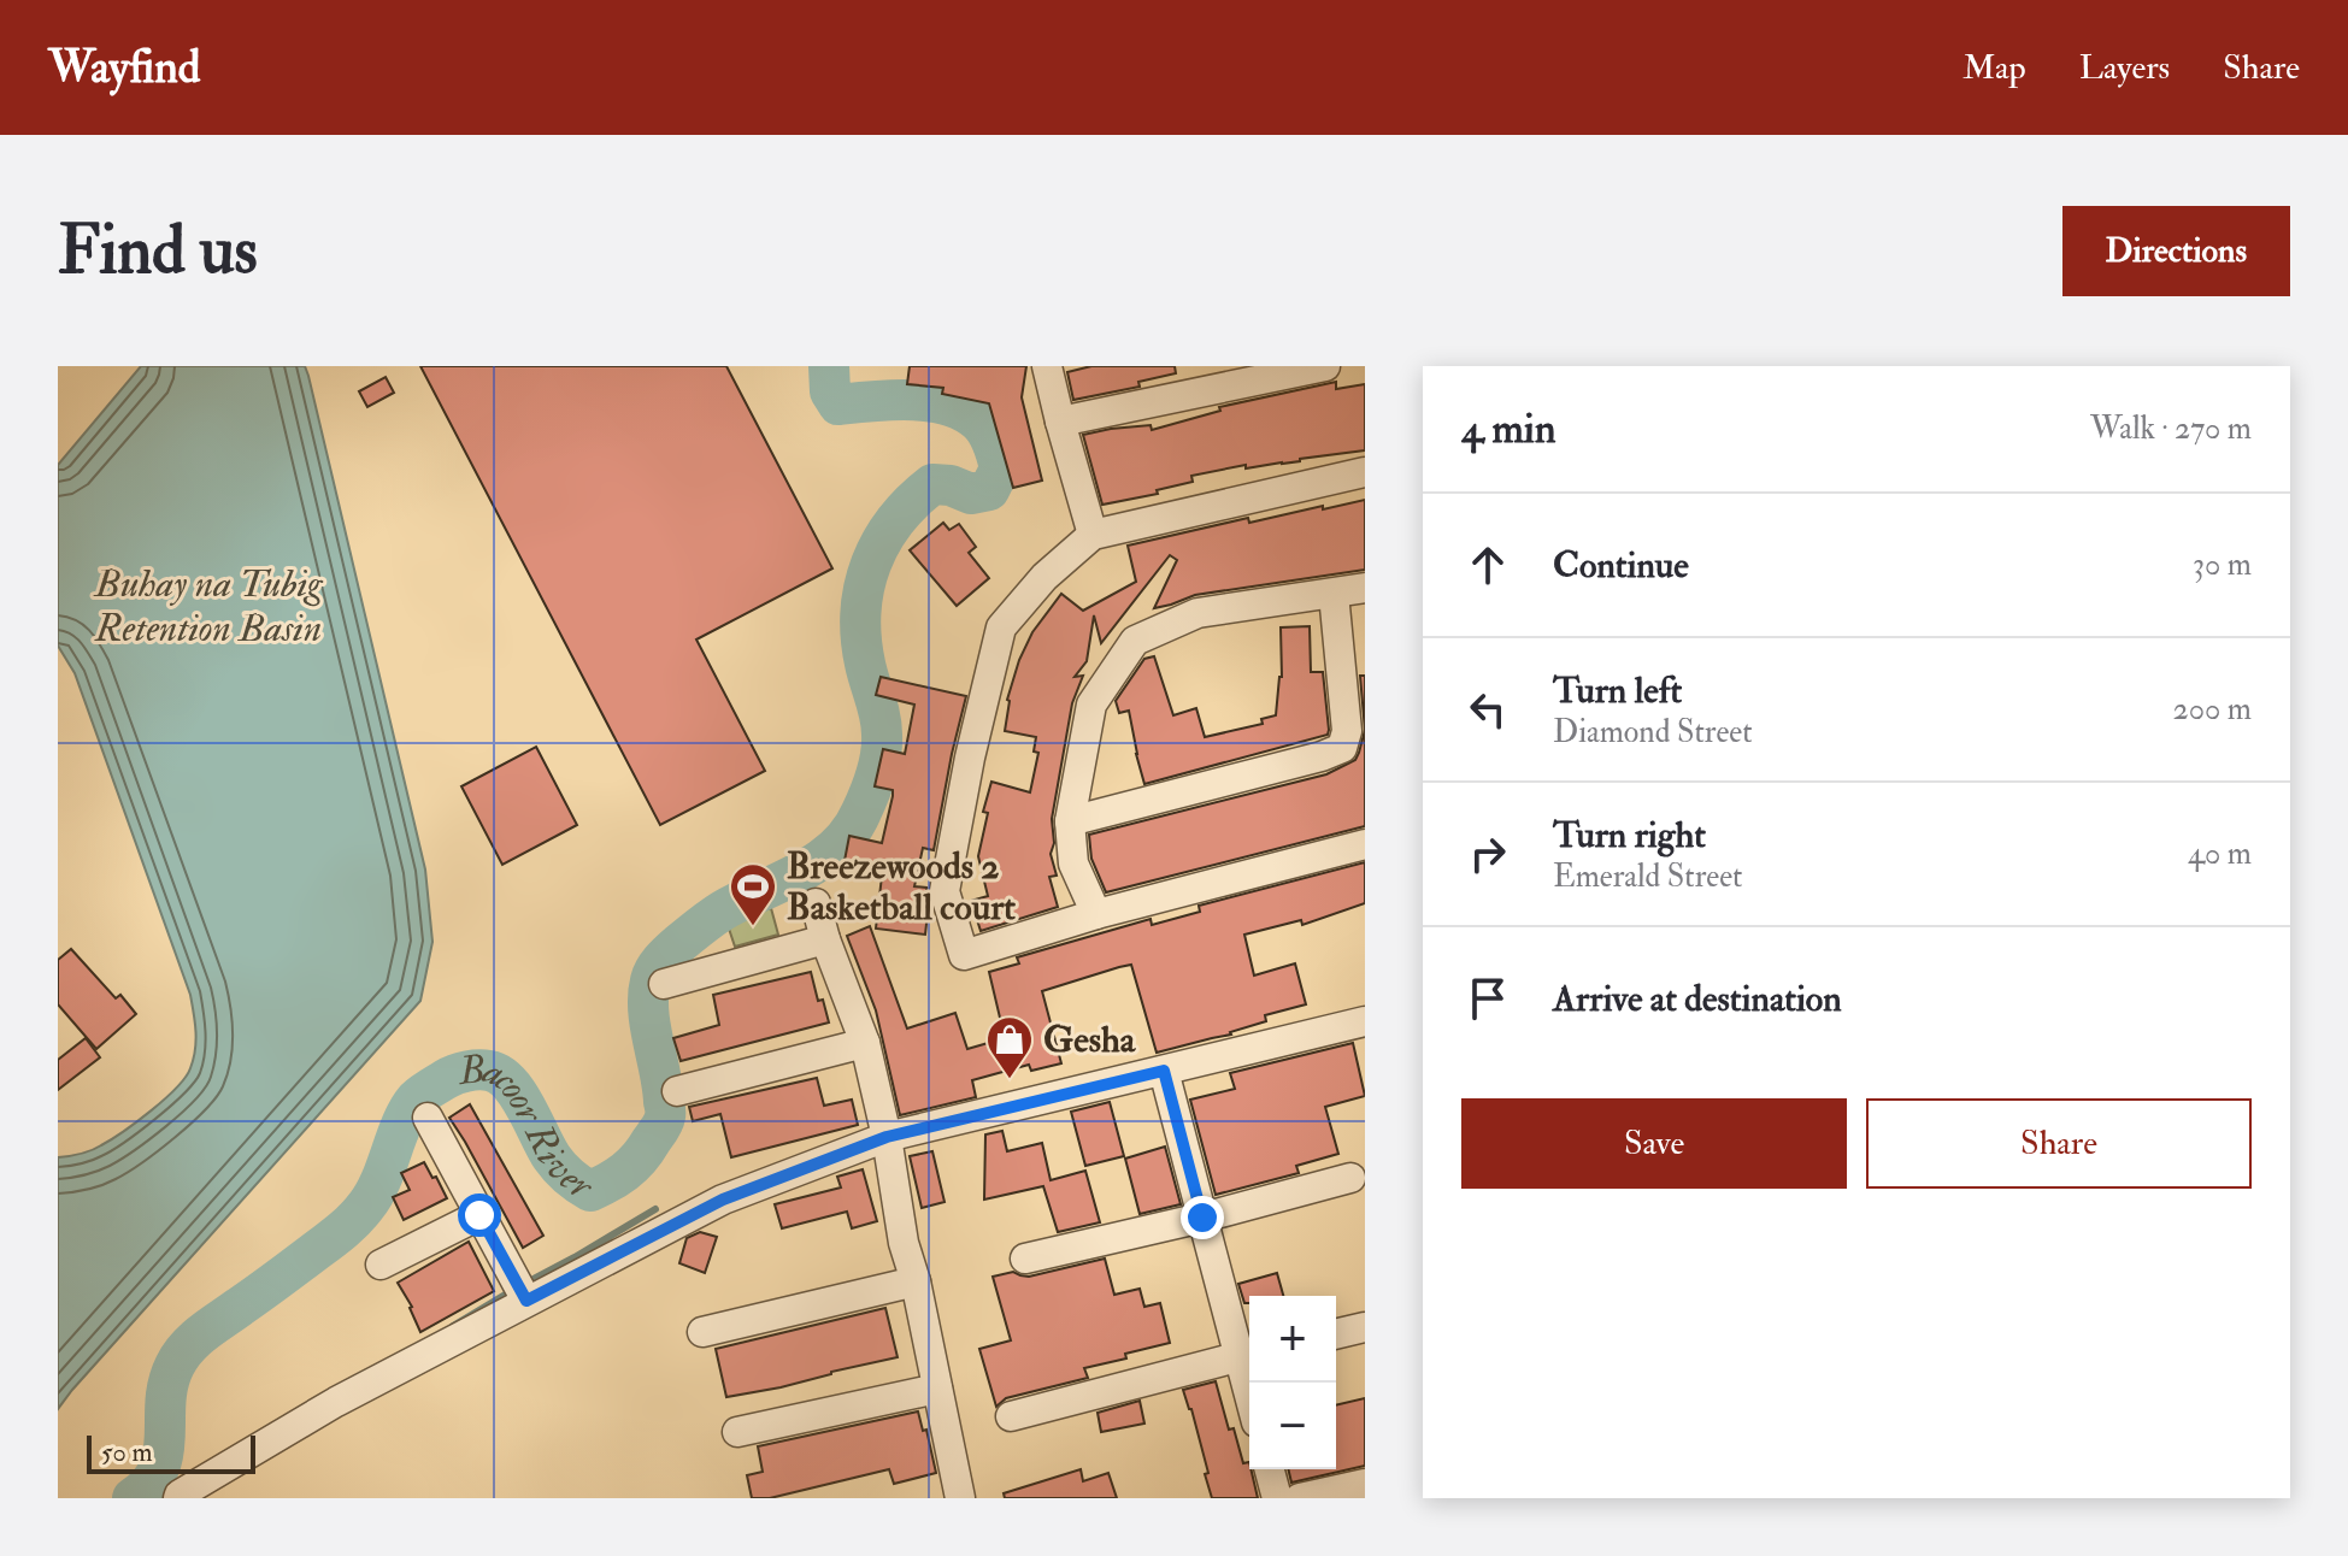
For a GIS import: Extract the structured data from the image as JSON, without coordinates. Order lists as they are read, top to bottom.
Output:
{
  "water": ["Buhay na Tubig Retention Basin", "Bacoor River"],
  "places": {
    "sports": ["Breezewoods 2 Basketball court"],
    "shop": ["Gesha"]
  },
  "scale_bar": "50 m",
  "page": {
    "header": "Wayfind",
    "nav": ["Map", "Layers", "Share"],
    "buttons": [
      "Directions",
      ["Save", "Share"]
    ],
    "title": "Find us",
    "heading": ["4 min", "Walk · 270 m"],
    "list": [
      ["Continue", "30 m"],
      ["Turn left", "Diamond Street", "200 m"],
      ["Turn right", "Emerald Street", "40 m"],
      "Arrive at destination"
    ],
    "map_buttons": ["+", "−"],
    "scale": "50 m"
  }
}
